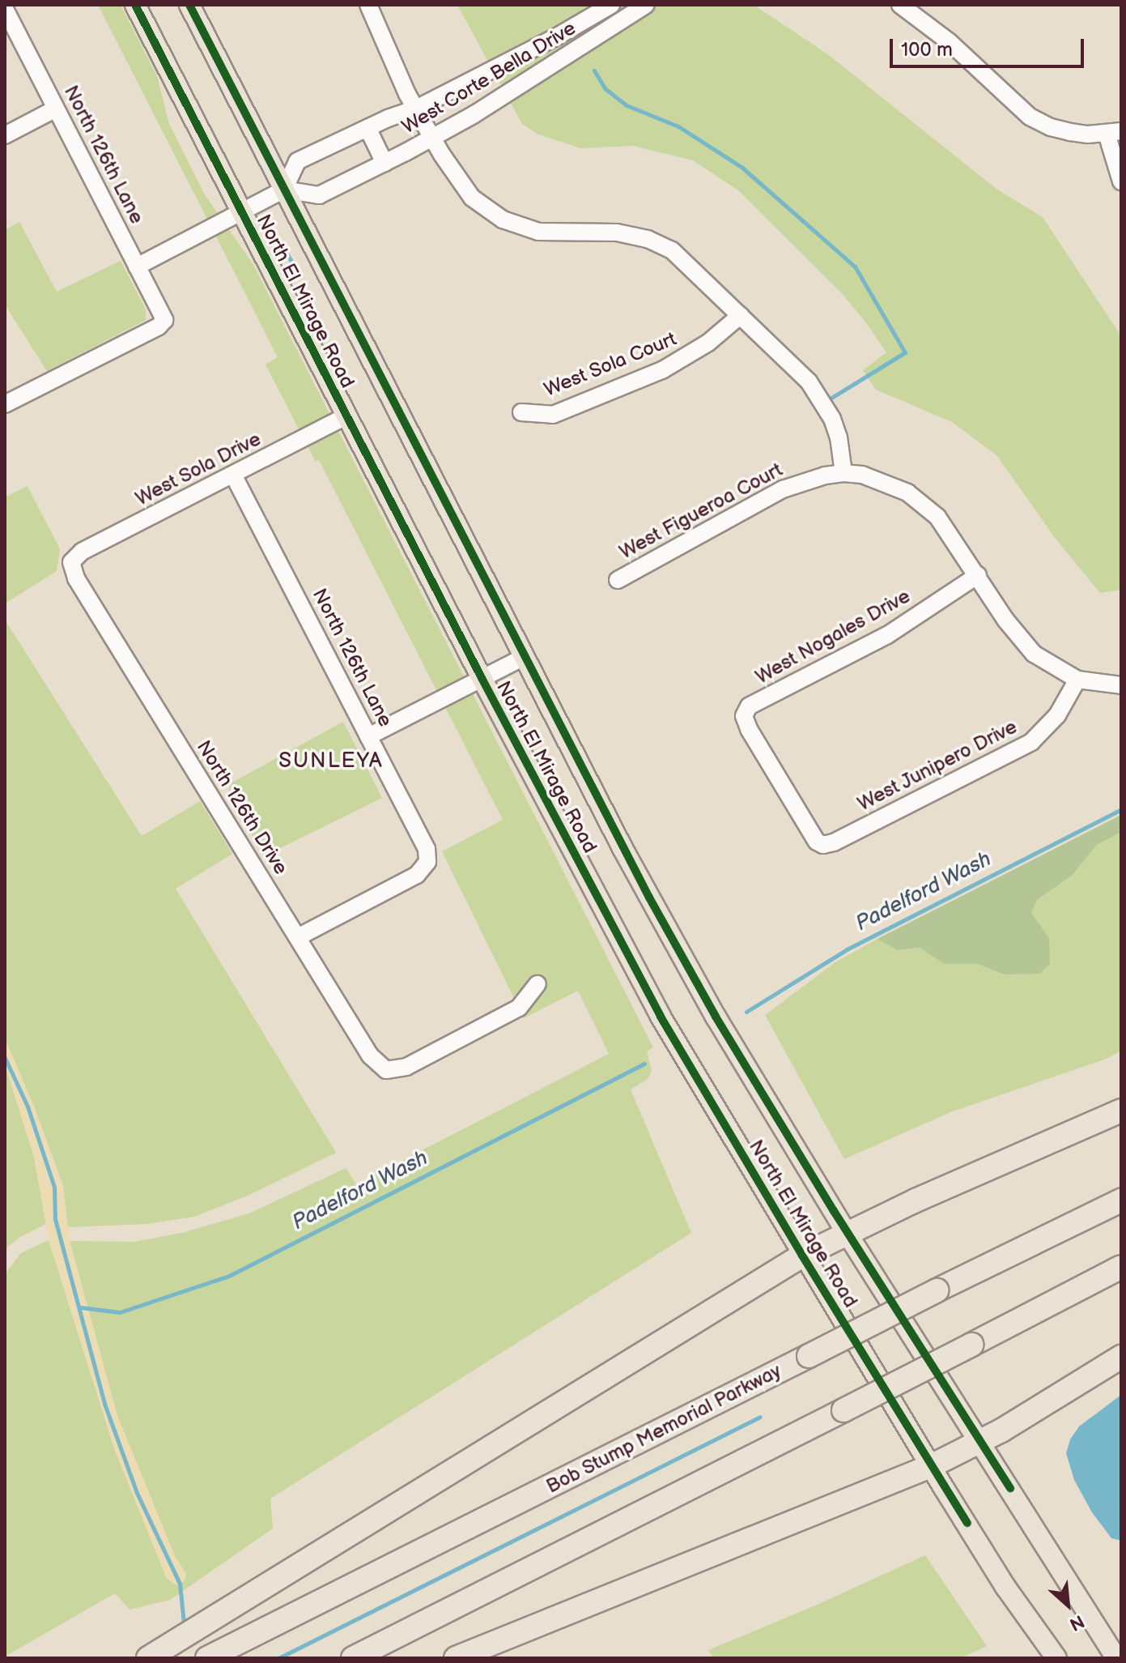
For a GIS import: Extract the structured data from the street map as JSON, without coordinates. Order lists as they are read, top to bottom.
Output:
{
  "streets": {
    "highway": ["Bob Stump Memorial Parkway"],
    "main road": ["North El Mirage Road"],
    "street": [
      "West Corte Bella Drive",
      "North 126th Lane",
      "West Sola Court",
      "West Sola Drive",
      "West Figueroa Court",
      "West Nogales Drive",
      "West Junipero Drive",
      "North 126th Drive"
    ]
  },
  "crossings": [
    ["West Corte Bella Drive", "North El Mirage Road"],
    ["North 126th Lane", "West Sola Drive"],
    ["North 126th Lane", "North 126th Drive"],
    ["North El Mirage Road", "West Sola Drive"],
    ["West Sola Drive", "North 126th Drive"],
    ["West Nogales Drive", "West Junipero Drive"]
  ],
  "districts": ["SUNLEYA"],
  "water": ["Padelford Wash"],
  "scale_bar": "100 m",
  "north": "bottom right"
}
